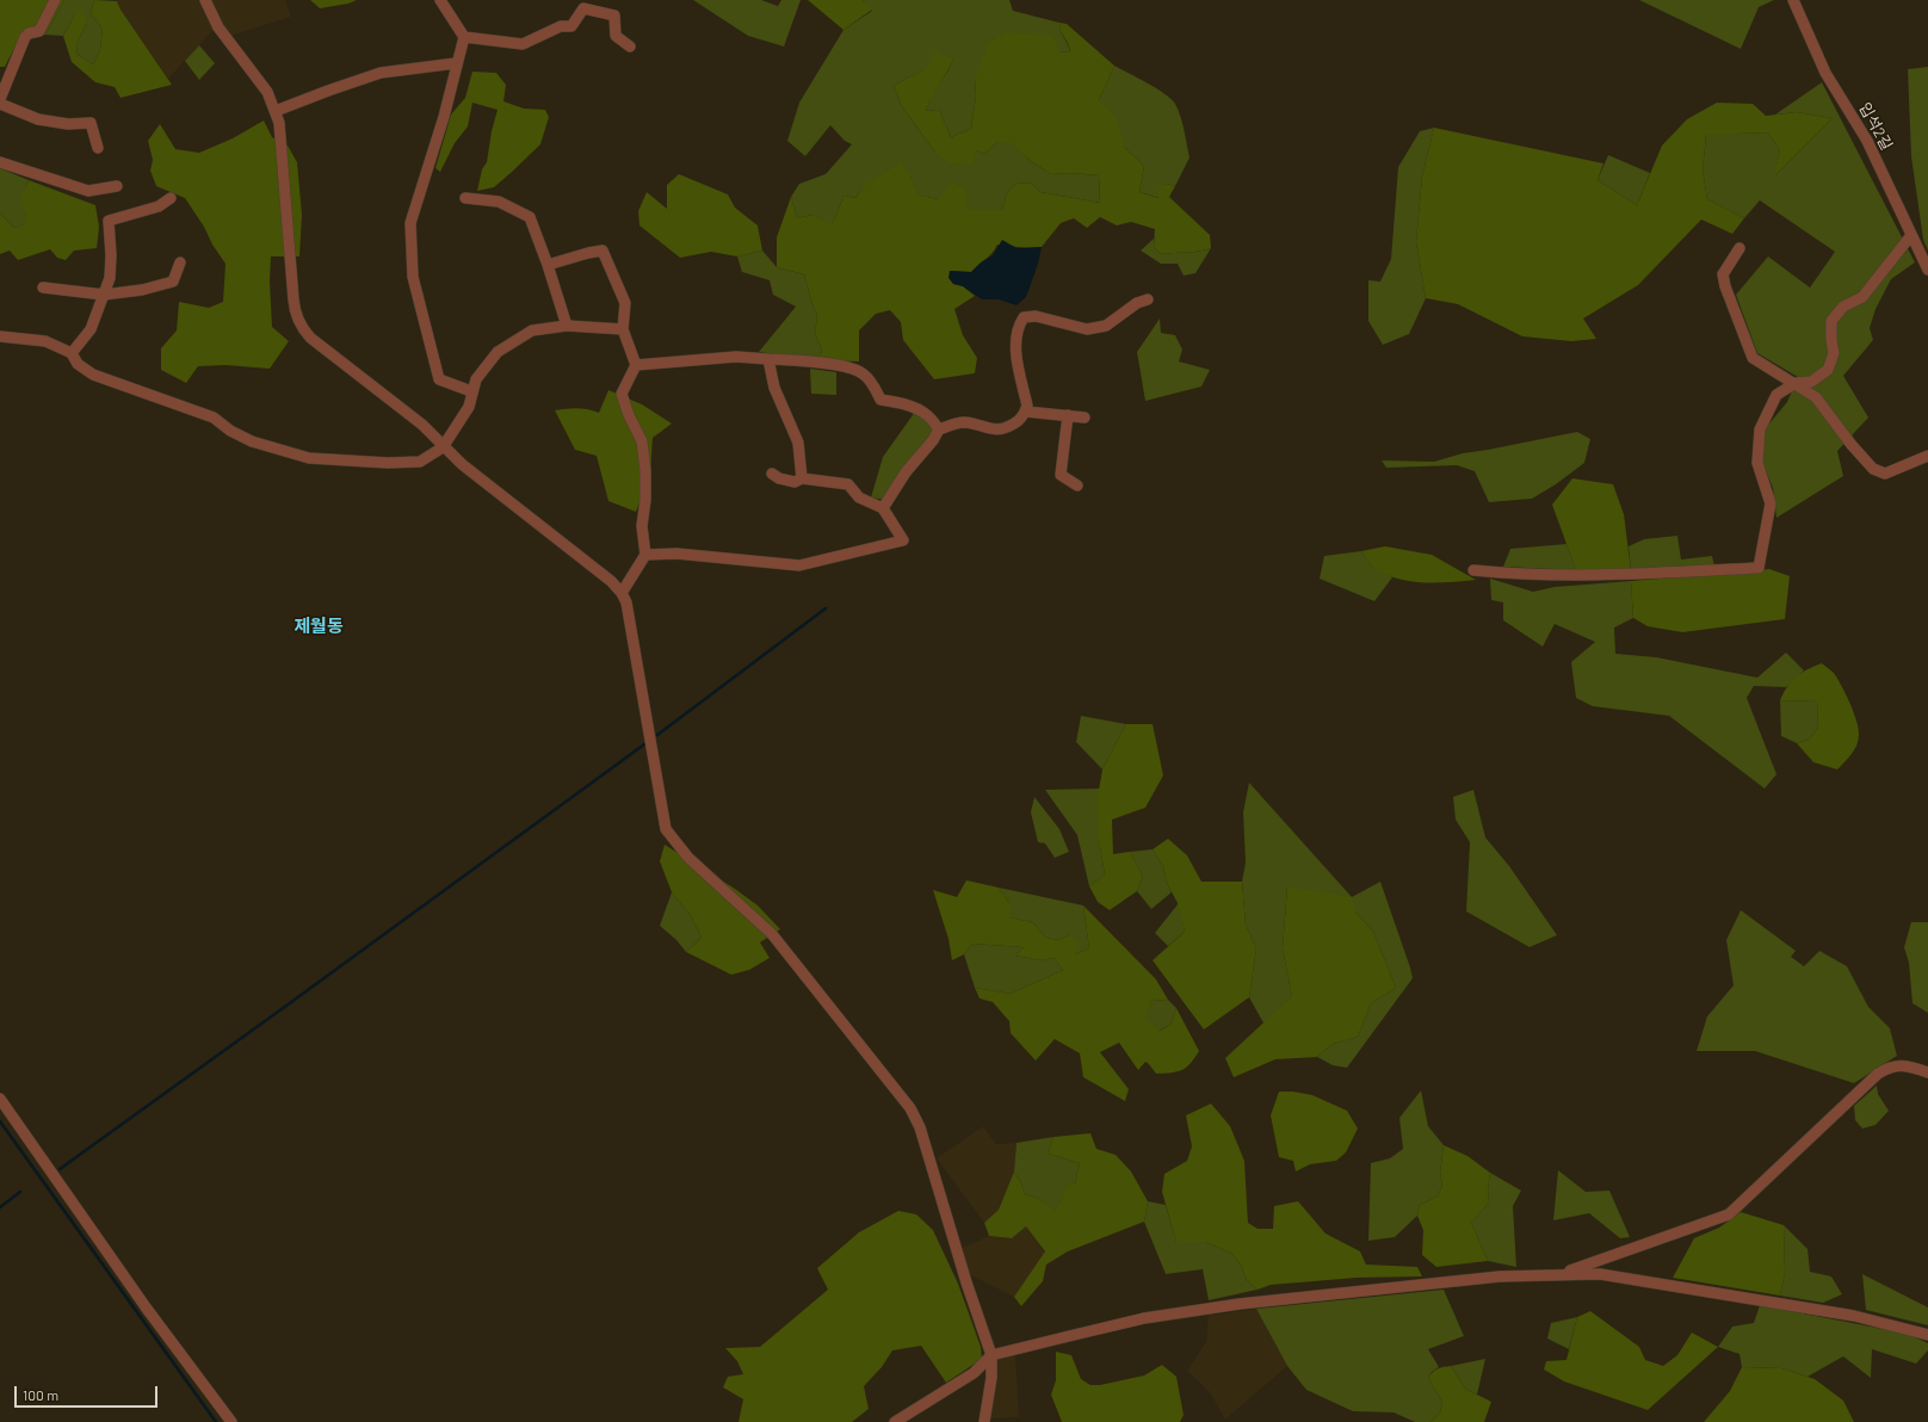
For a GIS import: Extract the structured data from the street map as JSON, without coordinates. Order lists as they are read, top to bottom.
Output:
{
  "streets": {
    "street": ["입석2길"]
  },
  "districts": ["제월동"],
  "scale_bar": "100 m"
}
